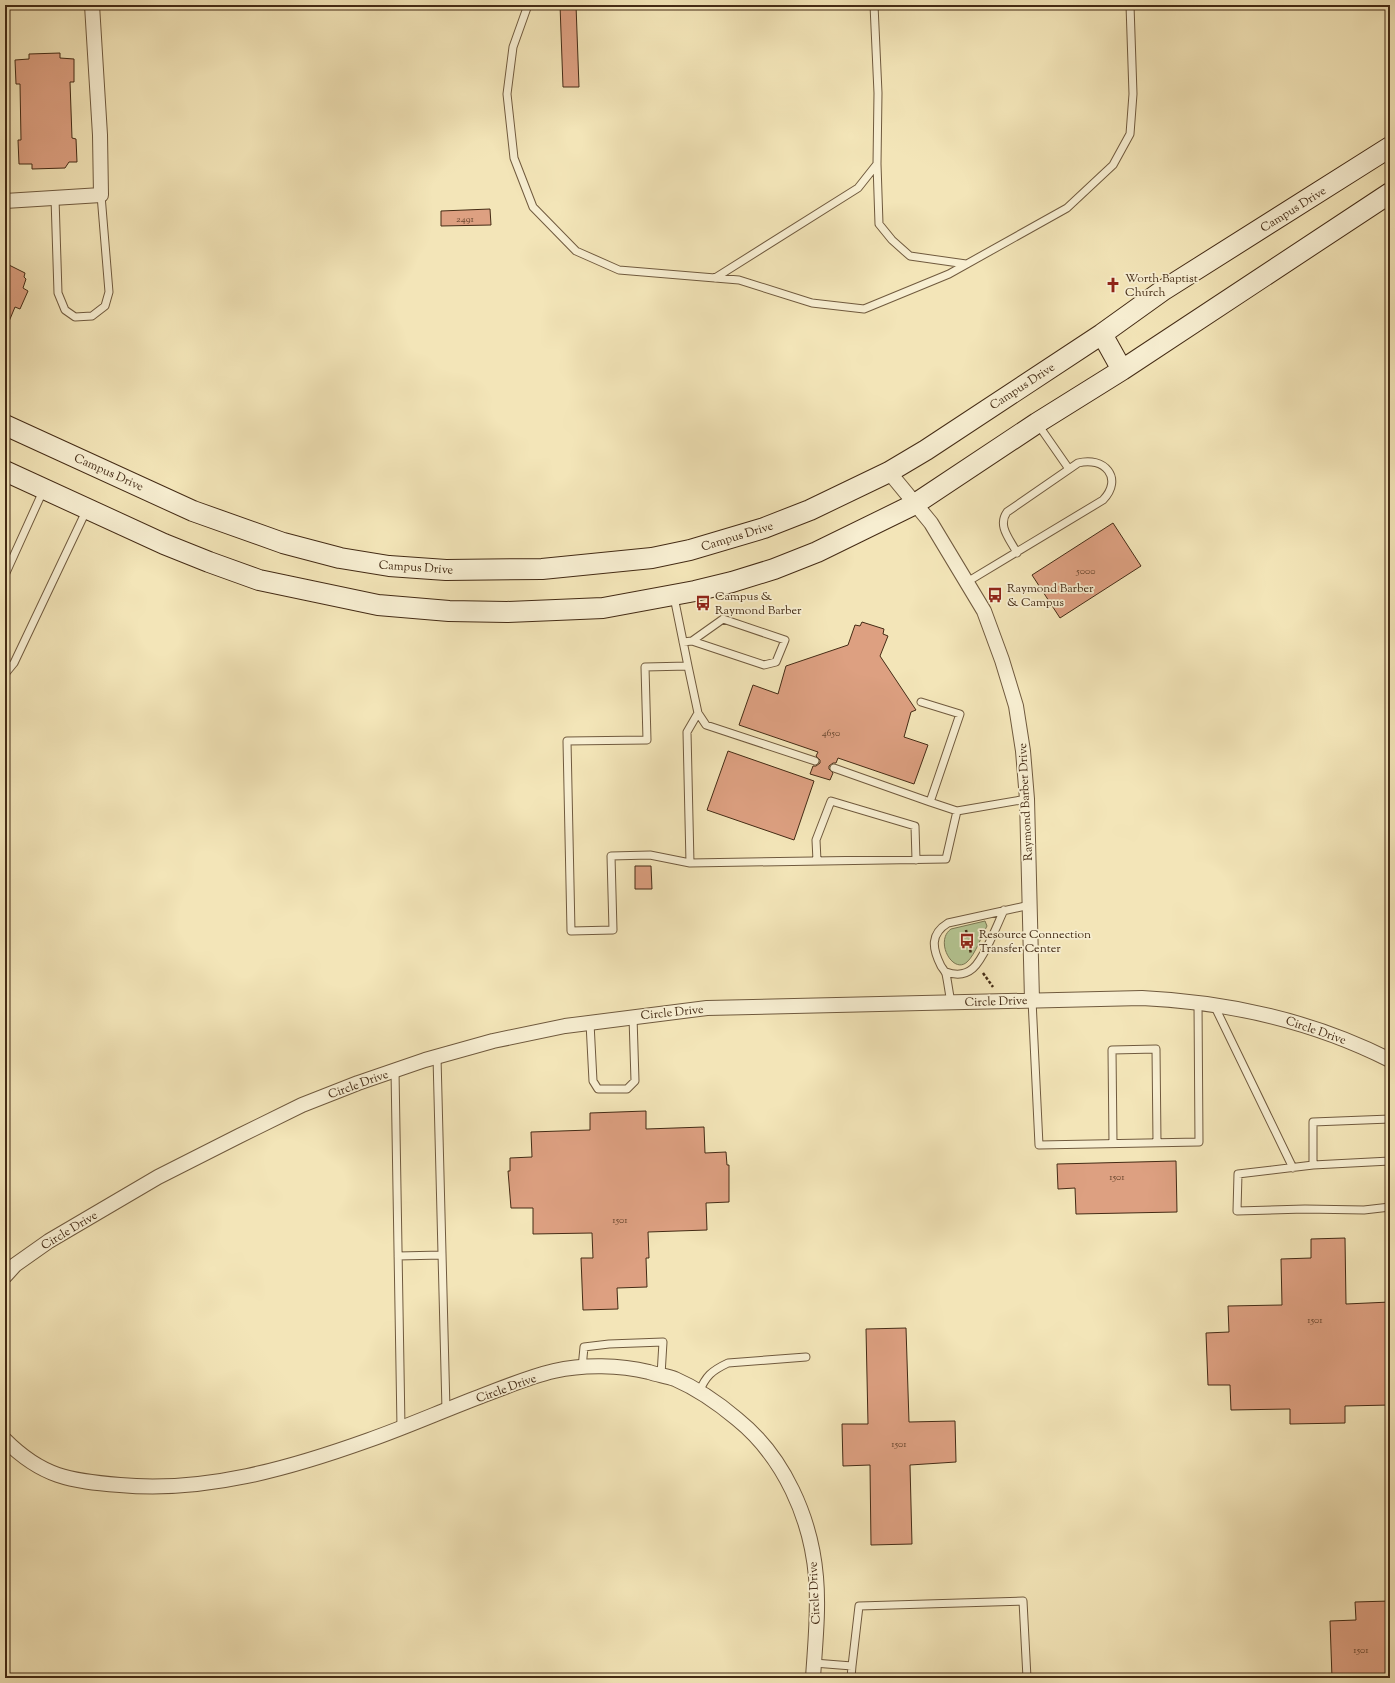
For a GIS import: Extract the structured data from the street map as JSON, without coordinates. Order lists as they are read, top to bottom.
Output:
{
  "streets": {
    "main road": ["Campus Drive"],
    "street": ["Raymond Barber Drive", "Circle Drive"]
  },
  "crossings": [
    ["Campus Drive", "Raymond Barber Drive"],
    ["Raymond Barber Drive", "Circle Drive"]
  ],
  "places": {
    "church": ["Worth Baptist Church"],
    "bus stop": ["Raymond Barber & Campus", "Campus & Raymond Barber", "Resource Connection Transfer Center"]
  },
  "house_numbers": [
    "2491",
    "5000",
    "4650",
    "1501",
    "1501",
    "1501",
    "1501",
    "1501"
  ]
}
